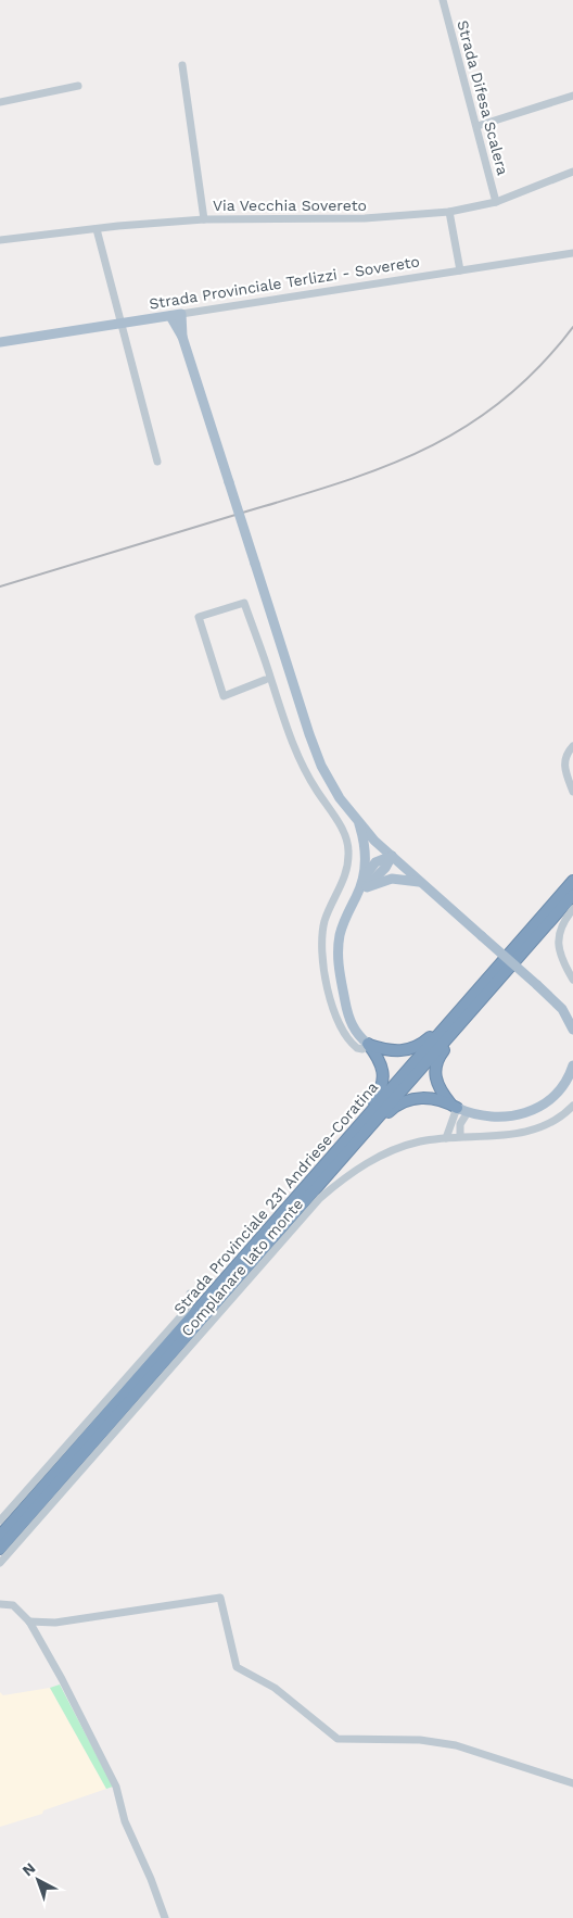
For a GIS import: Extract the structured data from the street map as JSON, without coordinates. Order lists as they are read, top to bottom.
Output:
{
  "streets": {
    "highway": ["Strada Provinciale 231 Andriese-Coratina"],
    "main road": ["Strada Provinciale Terlizzi - Sovereto"],
    "street": ["Strada Difesa Scalera", "Via Vecchia Sovereto", "Complanare lato monte"]
  },
  "crossings": [
    ["Strada Difesa Scalera", "Via Vecchia Sovereto"]
  ],
  "north": "top left"
}
